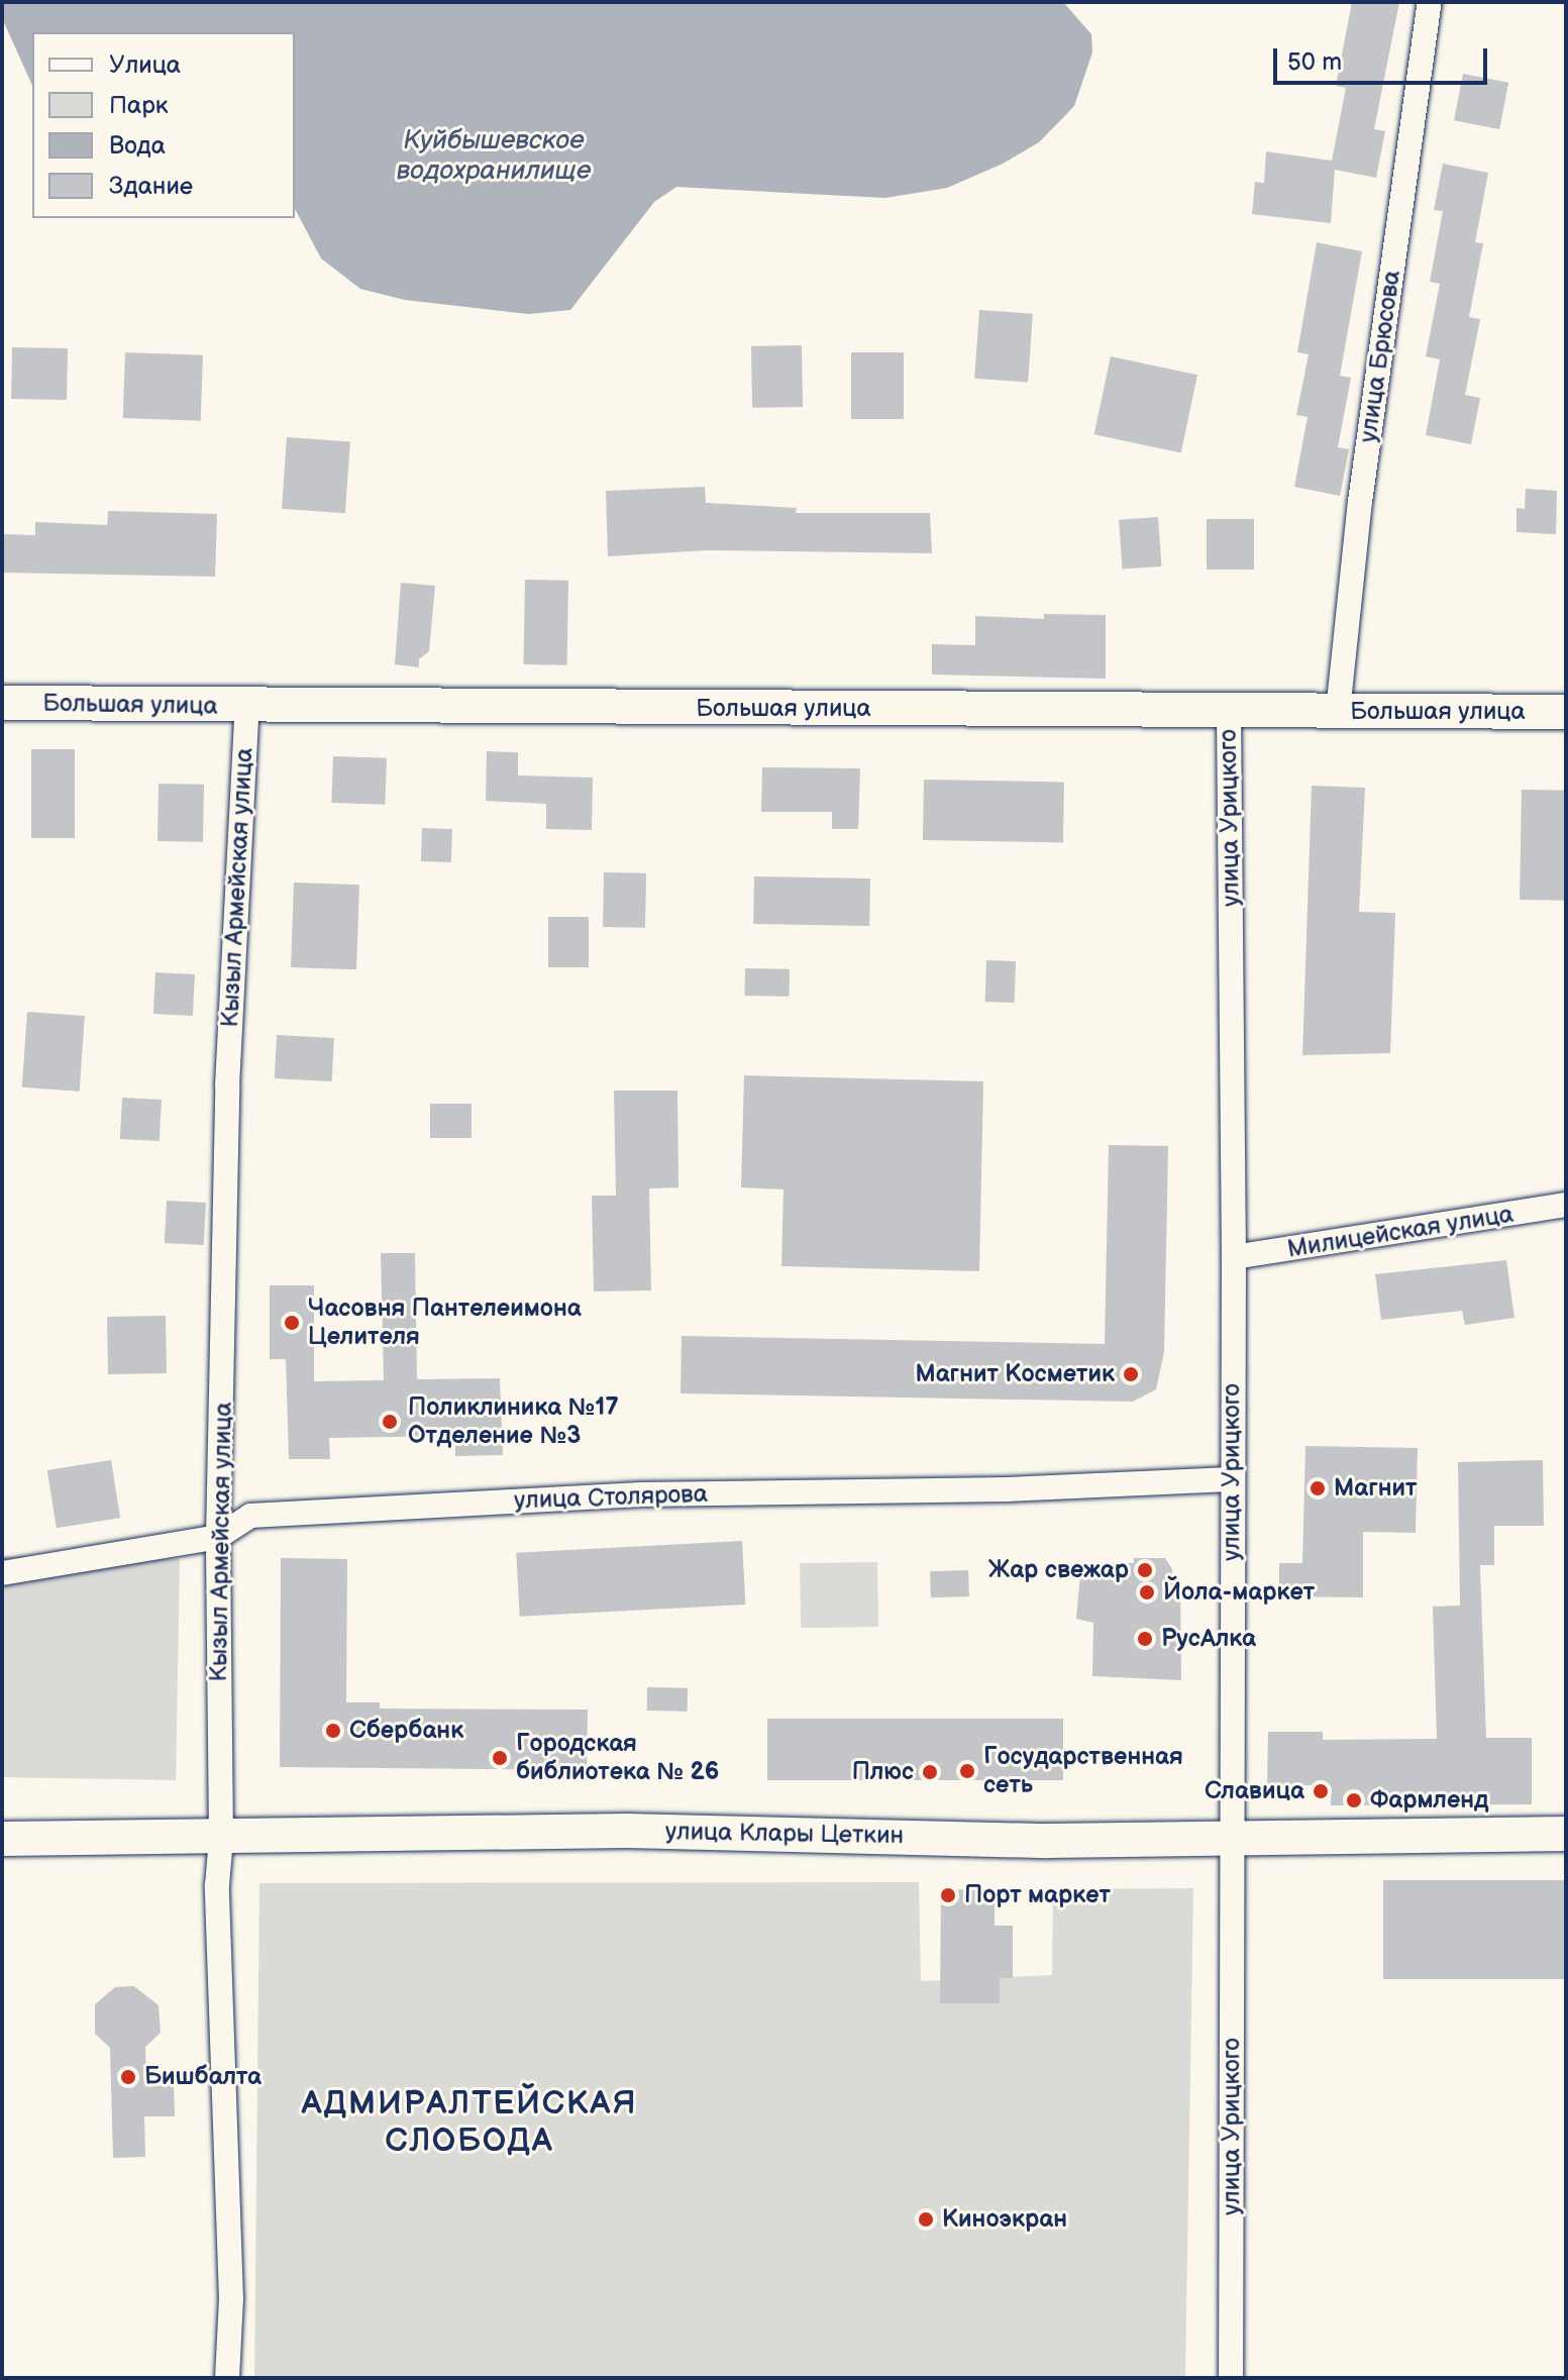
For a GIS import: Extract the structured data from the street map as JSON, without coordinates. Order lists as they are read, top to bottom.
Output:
{
  "streets": {
    "street": [
      "улица Брюсова",
      "Большая улица",
      "улица Урицкого",
      "Кызыл Армейская улица",
      "Милицейская улица",
      "улица Столярова",
      "улица Клары Цеткин"
    ]
  },
  "crossings": [
    ["улица Брюсова", "Большая улица"],
    ["Большая улица", "улица Урицкого"],
    ["Большая улица", "Кызыл Армейская улица"],
    ["улица Урицкого", "Милицейская улица"],
    ["улица Урицкого", "улица Столярова"],
    ["улица Урицкого", "улица Клары Цеткин"],
    ["Кызыл Армейская улица", "улица Столярова"],
    ["Кызыл Армейская улица", "улица Клары Цеткин"]
  ],
  "districts": ["АДМИРАЛТЕЙСКАЯ СЛОБОДА"],
  "water": ["Куйбышевское водохранилище"],
  "places": [
    "Часовня Пантелеимона Целителя",
    "Магнит Косметик",
    "Поликлиника №17 Отделение №3",
    "Магнит",
    "Жар свежар",
    "Йола-маркет",
    "РусАлка",
    "Сбербанк",
    "Городская библиотека № 26",
    "Государственная сеть",
    "Плюс",
    "Славица",
    "Фармленд",
    "Порт маркет",
    "Бишбалта",
    "Киноэкран"
  ],
  "legend": [
    "Улица",
    "Парк",
    "Вода",
    "Здание"
  ],
  "scale_bar": "50 m"
}
